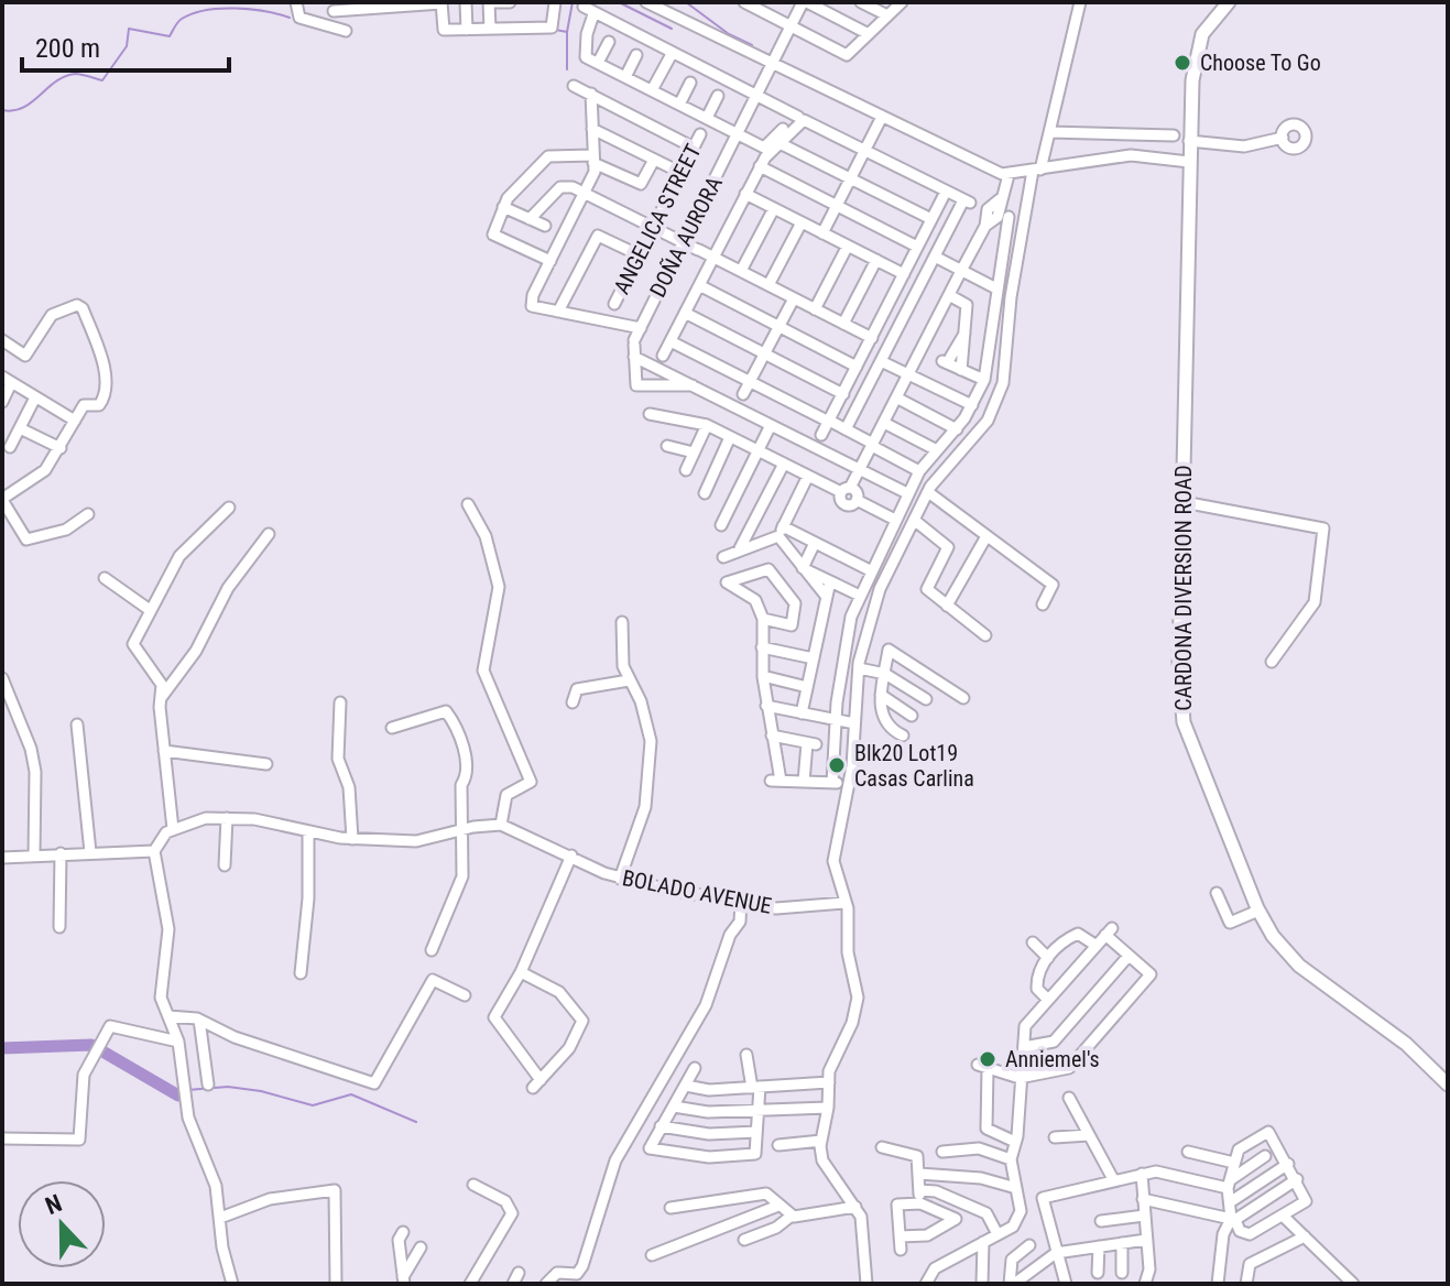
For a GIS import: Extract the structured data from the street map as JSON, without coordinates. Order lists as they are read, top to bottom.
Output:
{
  "streets": {
    "main road": ["CARDONA DIVERSION ROAD"],
    "street": ["ANGELICA STREET", "DOÑA AURORA", "BOLADO AVENUE"]
  },
  "places": ["Choose To Go", "Blk20 Lot19 Casas Carlina", "Anniemel's"],
  "scale_bar": "200 m",
  "north": "top"
}
